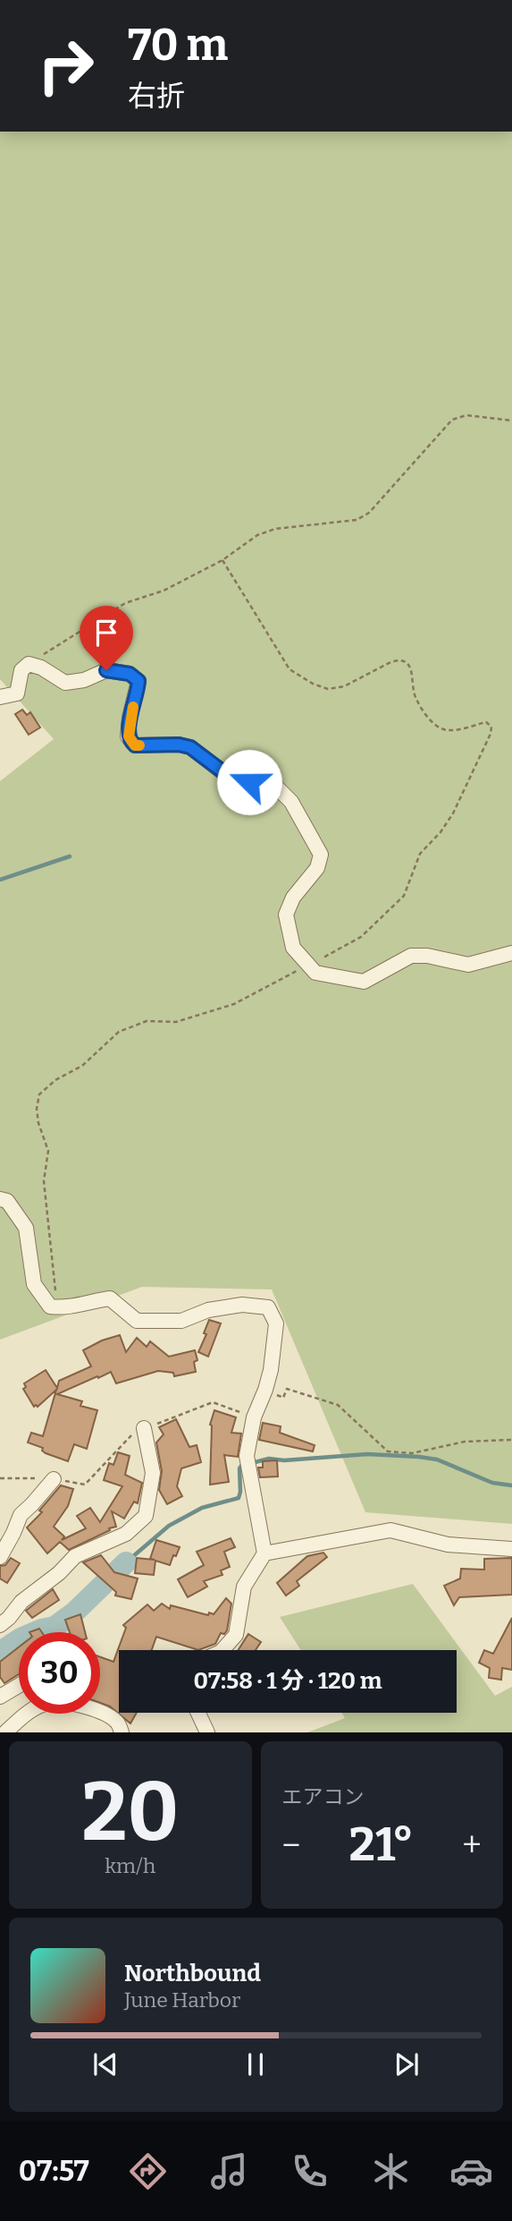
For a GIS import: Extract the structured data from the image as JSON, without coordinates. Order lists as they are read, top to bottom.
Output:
{
  "page": {
    "turn": ["70 m", "右折"],
    "limit": "30",
    "trip": "07:58 · 1 分 · 120 m",
    "tile": [
      ["20", "km/h"],
      "エアコン"
    ],
    "heat": ["−", "21°", "+"],
    "song": ["Northbound", "June Harbor"],
    "tabs": "07:57"
  }
}
